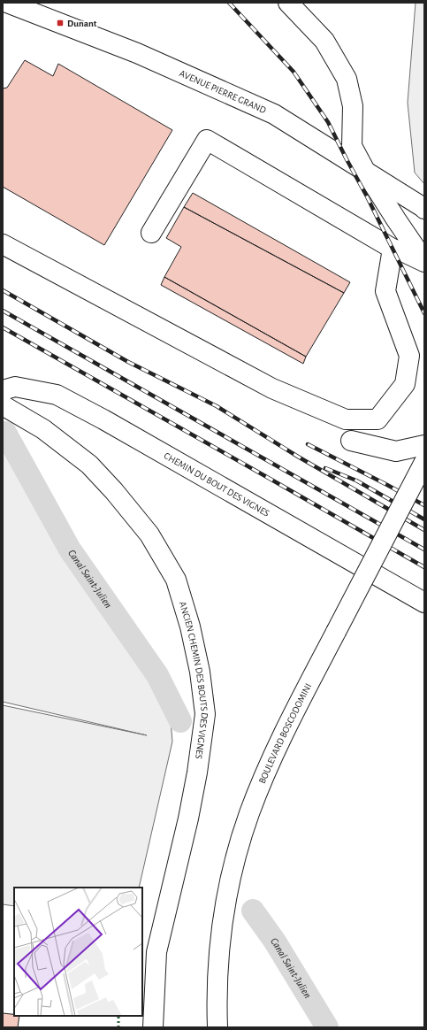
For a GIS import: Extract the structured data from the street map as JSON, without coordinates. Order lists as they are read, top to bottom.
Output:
{
  "streets": {
    "street": [
      "AVENUE PIERRE GRAND",
      "CHEMIN DU BOUT DES VIGNES",
      "ANCIEN CHEMIN DES BOUTS DES VIGNES",
      "BOULEVARD BOSCODOMINI"
    ]
  },
  "water": ["Canal Saint-Julien"],
  "places": {
    "transit": ["Dunant"]
  }
}
